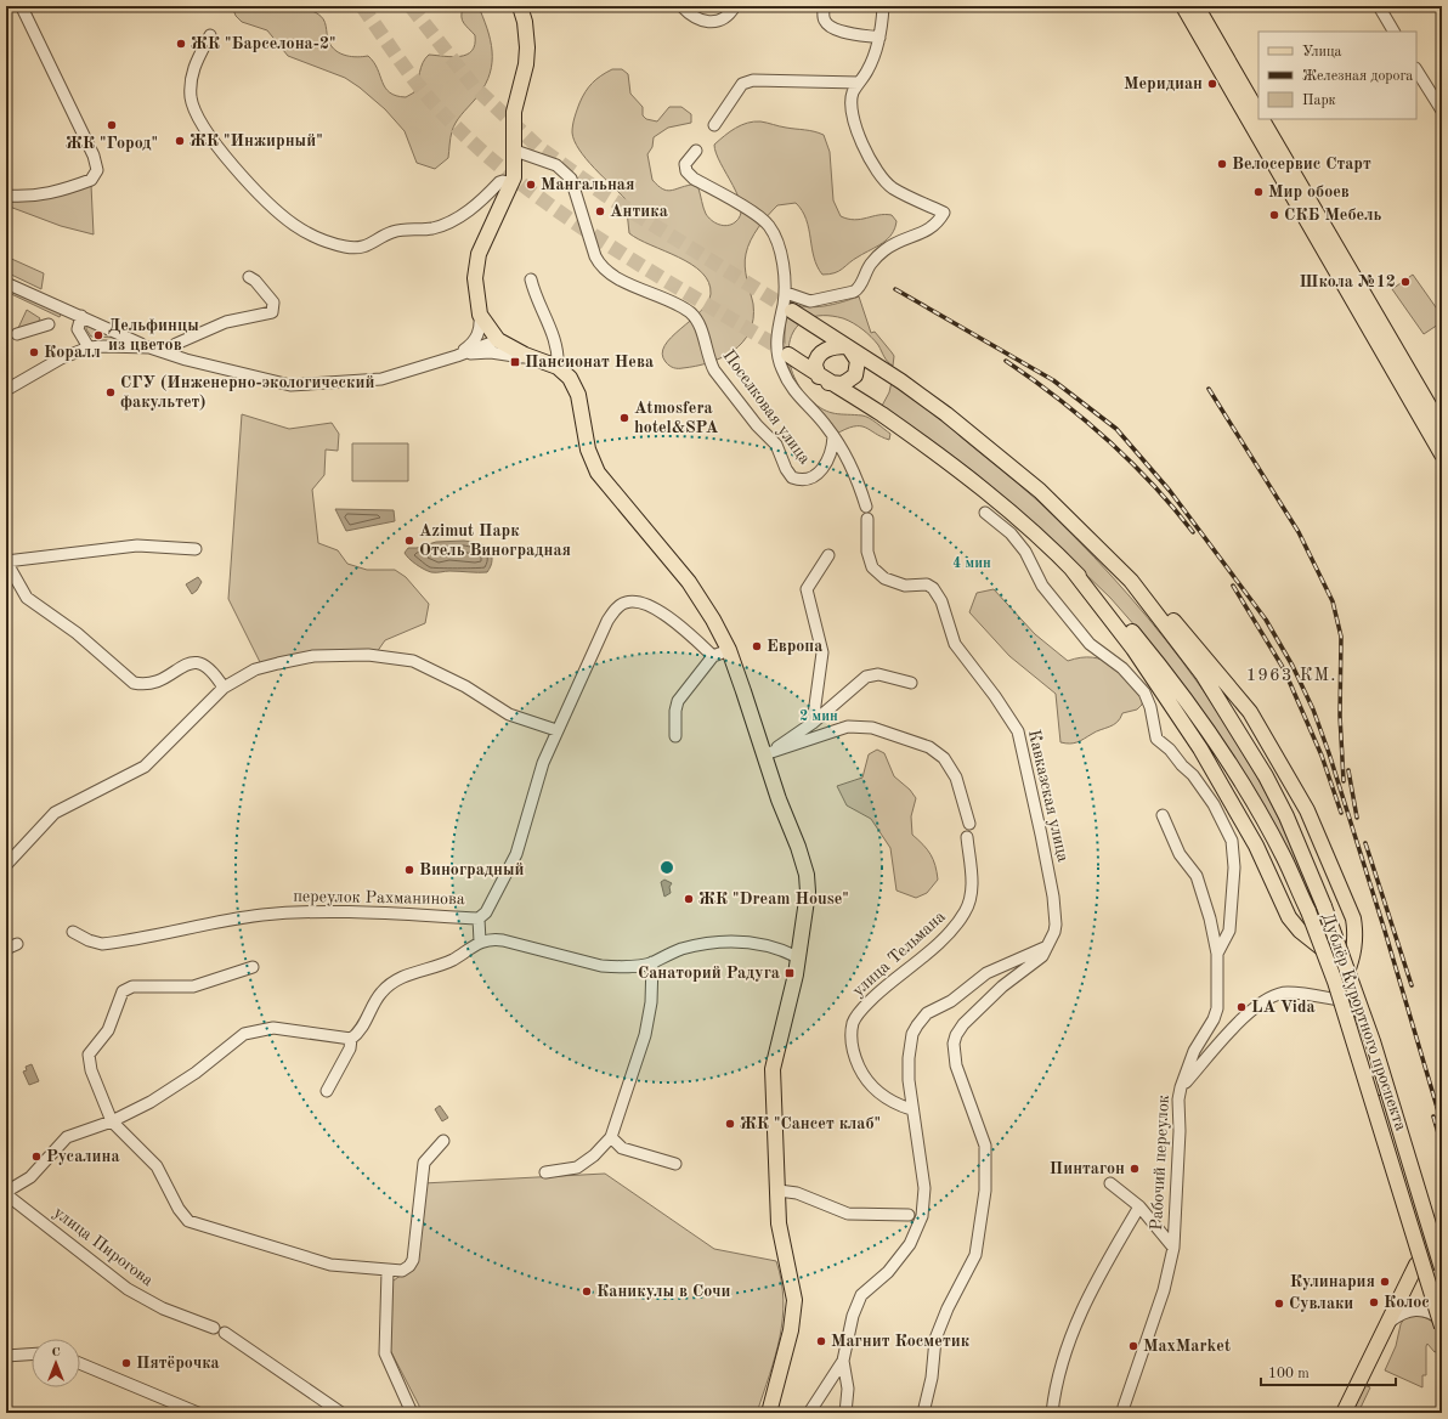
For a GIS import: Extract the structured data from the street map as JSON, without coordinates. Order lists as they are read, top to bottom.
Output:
{
  "streets": {
    "main road": ["Дублёр Курортного проспекта"],
    "street": [
      "Поселковая улица",
      "Кавказская улица",
      "переулок Рахманинова",
      "улица Тельмана",
      "Рабочий переулок",
      "улица Пирогова"
    ]
  },
  "districts": ["1963 КМ."],
  "places": {
    "other": [
      "ЖК \"Барселона-2\"",
      "Меридиан",
      "ЖК \"Город\"",
      "ЖК \"Инжирный\"",
      "Велосервис Старт",
      "Мангальная",
      "Мир обоев",
      "Антика",
      "СКБ Мебель",
      "Школа №12",
      "Дельфинцы из цветов",
      "Коралл",
      "СГУ (Инженерно-экологический факультет)",
      "Atmosfera hotel&SPA",
      "Azimut Парк Отель Виноградная",
      "Европа",
      "Виноградный",
      "ЖК \"Dream House\"",
      "LA Vida",
      "ЖК \"Сансет клаб\"",
      "Русалина",
      "Пинтагон",
      "Кулинария",
      "Каникулы в Сочи",
      "Колос",
      "Сувлаки",
      "Магнит Косметик",
      "MaxMarket",
      "Пятёрочка"
    ],
    "transit": ["Пансионат Нева", "Санаторий Радуга"]
  },
  "legend": ["Улица", "Железная дорога", "Парк"],
  "scale_bar": "100 m",
  "north": "top",
  "rings": ["4 мин", "2 мин"]
}
